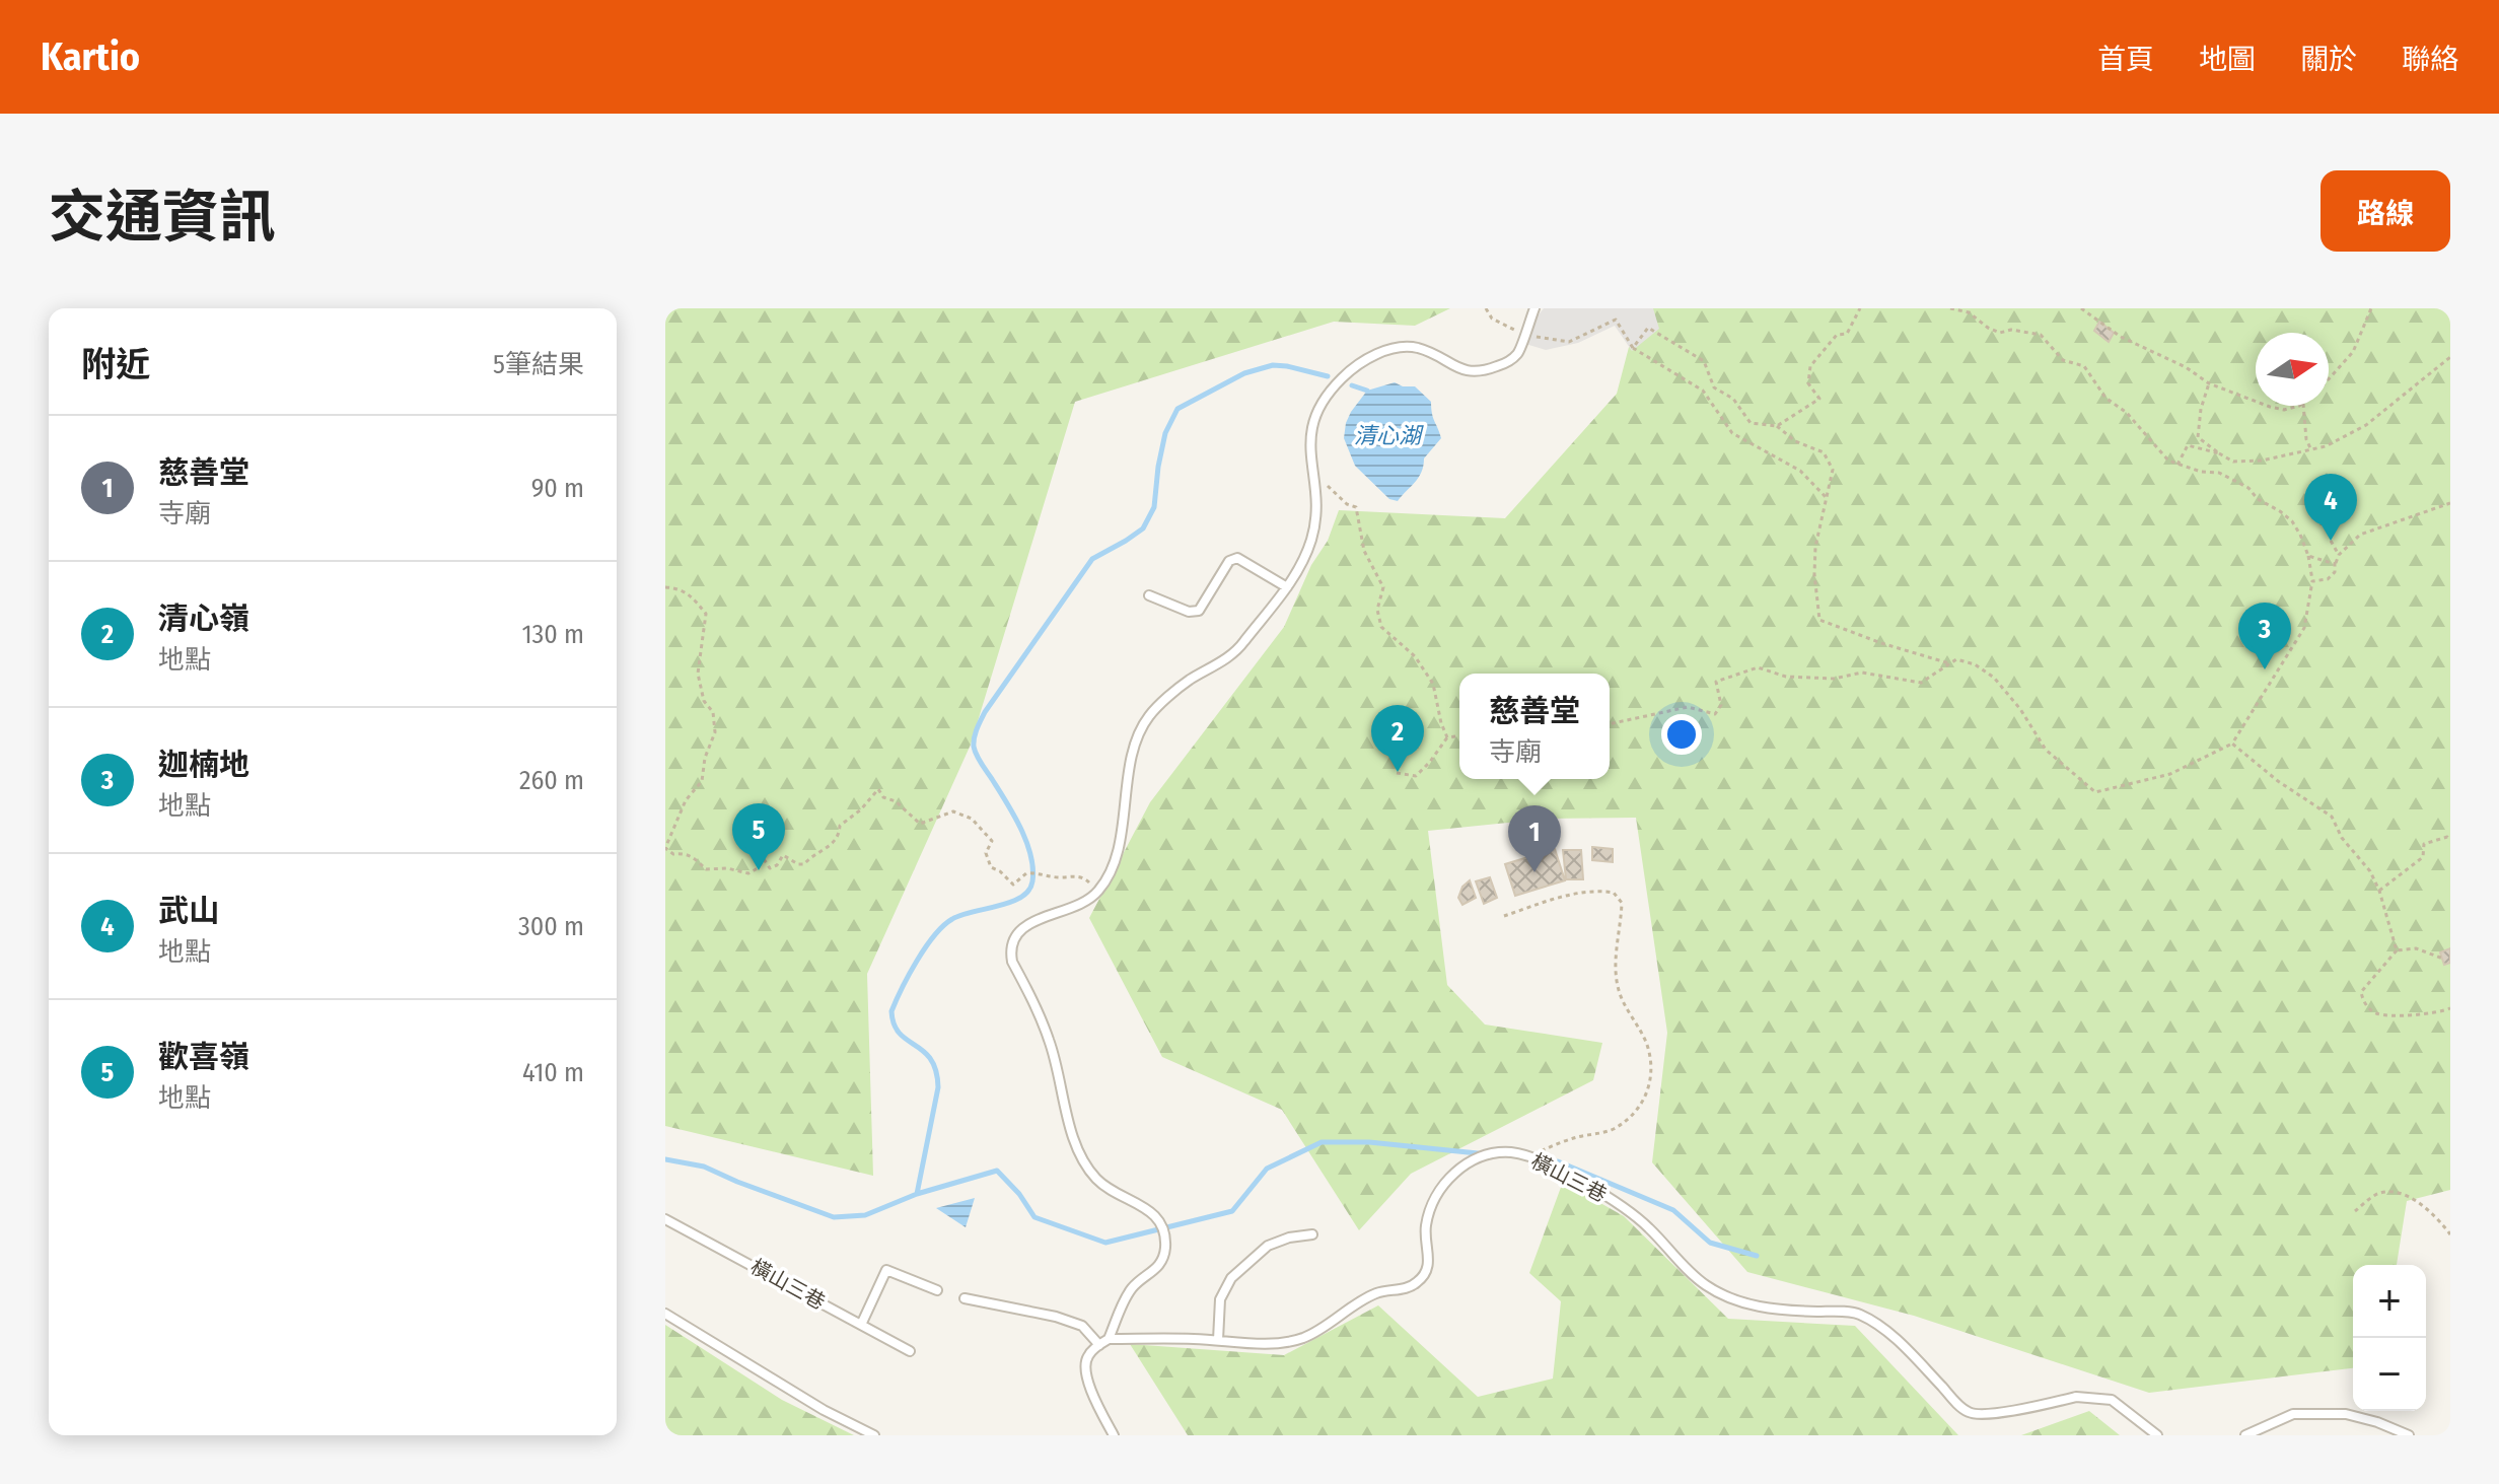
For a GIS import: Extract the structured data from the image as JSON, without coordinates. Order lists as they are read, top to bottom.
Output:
{
  "streets": {
    "lane": ["橫山三巷"]
  },
  "water": ["清心湖"],
  "north": "right",
  "page": {
    "header": "Kartio",
    "nav": [
      "首頁",
      "地圖",
      "關於",
      "聯絡"
    ],
    "title": "交通資訊",
    "buttons": "路線",
    "heading": ["附近", "5筆結果"],
    "list": [
      {
        "mark": "1",
        "name": "慈善堂",
        "note": "寺廟",
        "value": "90 m"
      },
      {
        "mark": "2",
        "name": "清心嶺",
        "note": "地點",
        "value": "130 m"
      },
      {
        "mark": "3",
        "name": "迦楠地",
        "note": "地點",
        "value": "260 m"
      },
      {
        "mark": "4",
        "name": "武山",
        "note": "地點",
        "value": "300 m"
      },
      {
        "mark": "5",
        "name": "歡喜嶺",
        "note": "地點",
        "value": "410 m"
      }
    ],
    "pins": [
      "4",
      "3",
      "2",
      "5",
      "1"
    ],
    "popup": ["慈善堂", "寺廟"],
    "map_buttons": ["+", "−"]
  }
}
